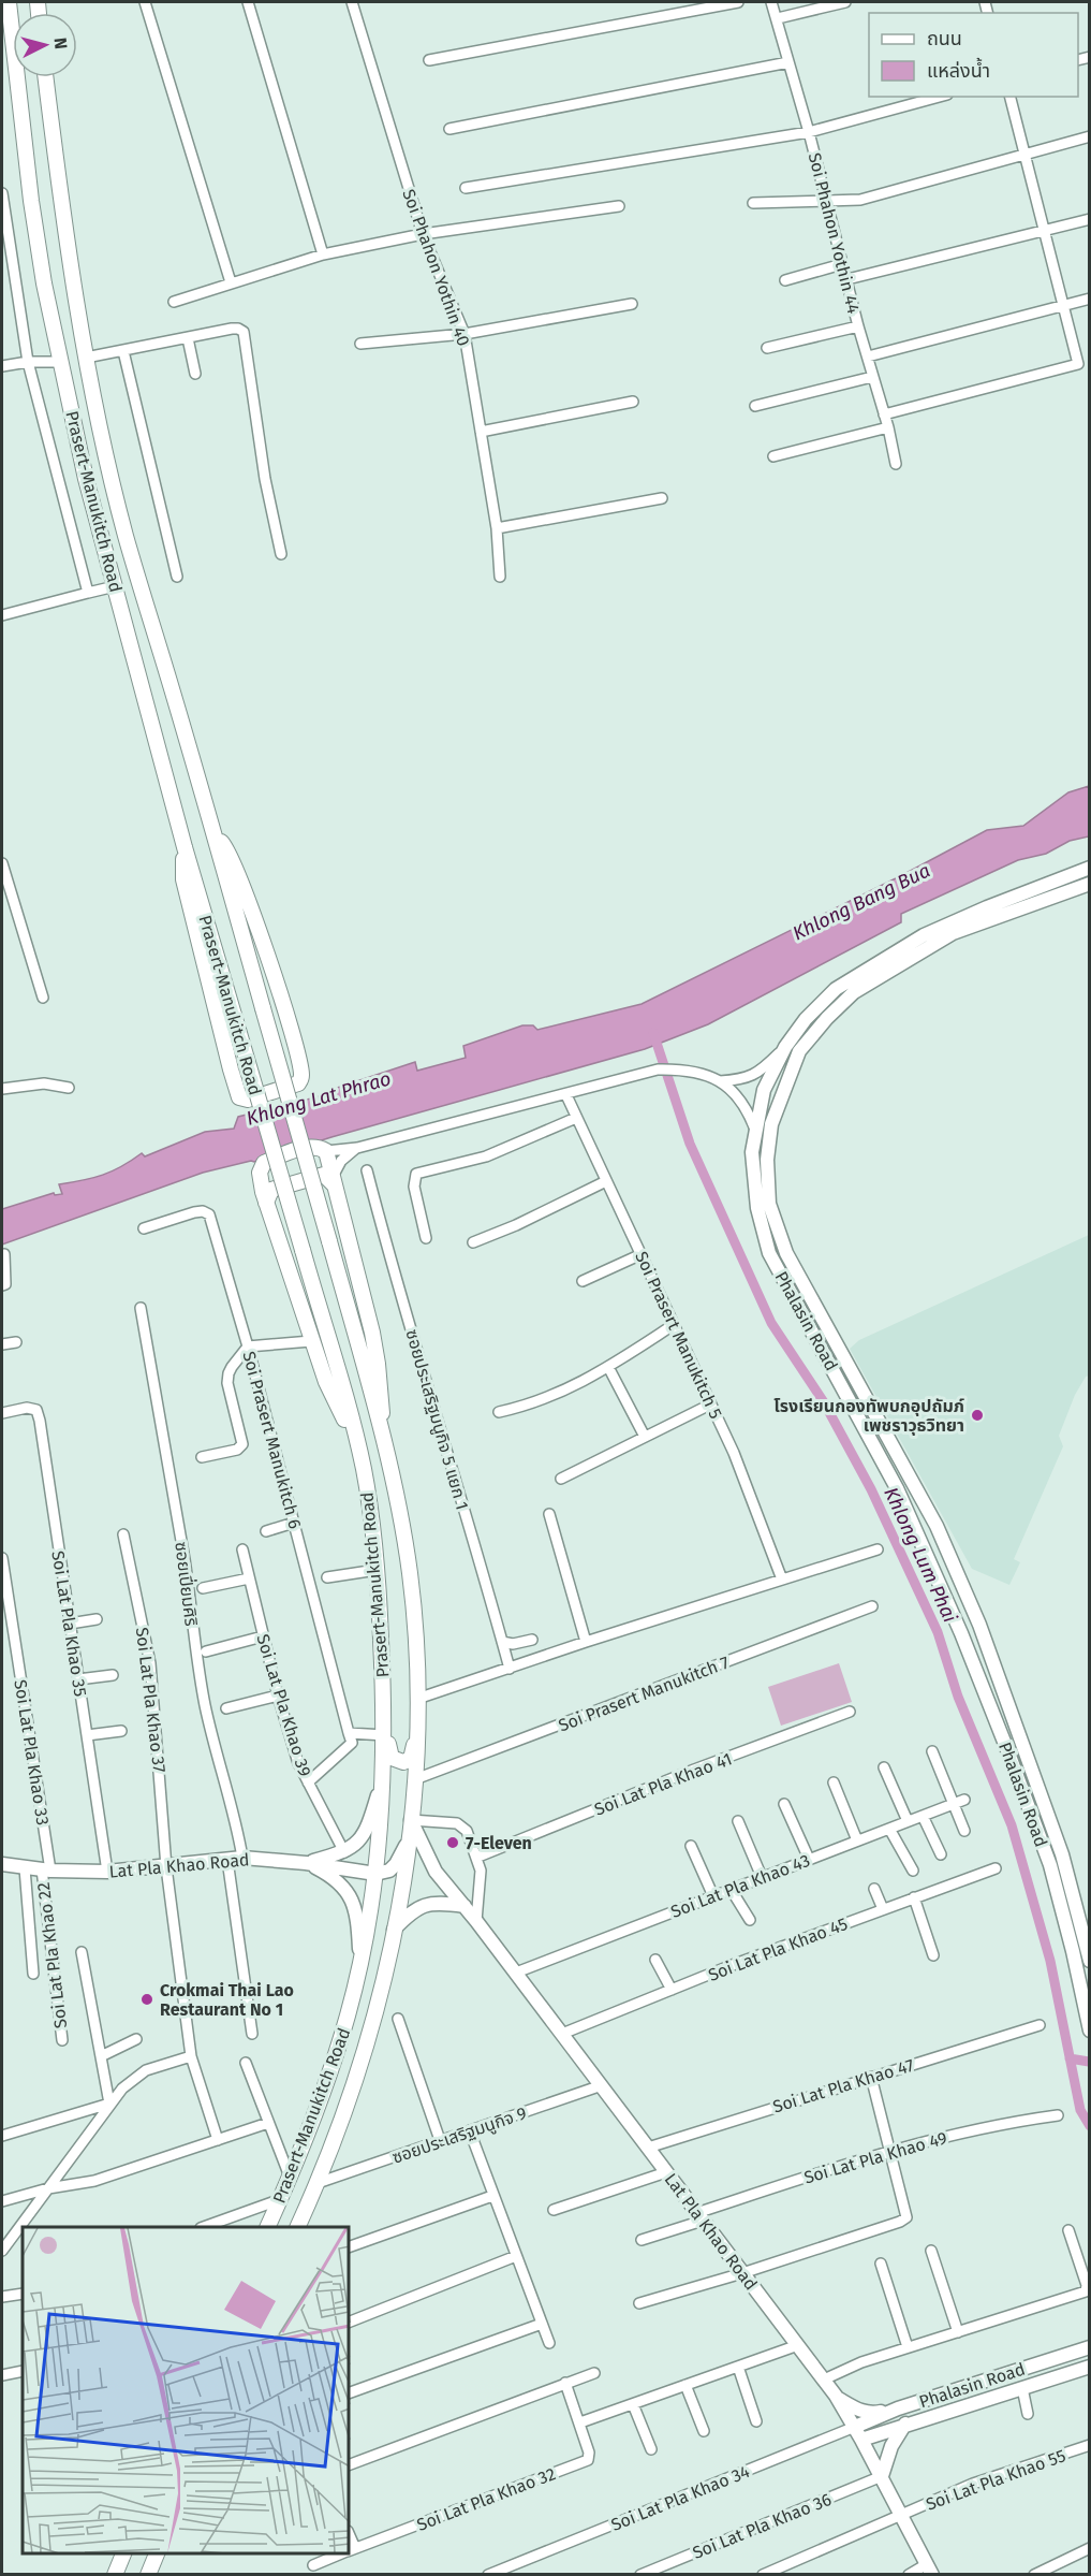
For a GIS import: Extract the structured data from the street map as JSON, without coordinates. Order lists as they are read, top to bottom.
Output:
{
  "streets": {
    "main road": ["Prasert-Manukitch Road", "Phalasin Road", "Lat Pla Khao Road"],
    "street": [
      "Soi Phahon Yothin 44",
      "Soi Phahon Yothin 40",
      "Soi Prasert Manukitch 5",
      "ซอยประเสริฐมนูกิจ 5 แยก 1",
      "Soi Prasert Manukitch 6",
      "ซอยเปี่ยมศิริ",
      "Soi Lat Pla Khao 35",
      "Soi Prasert Manukitch 7",
      "Soi Lat Pla Khao 37",
      "Soi Lat Pla Khao 39",
      "Soi Lat Pla Khao 33",
      "Soi Lat Pla Khao 41",
      "Soi Lat Pla Khao 43",
      "Soi Lat Pla Khao 45",
      "Soi Lat Pla Khao 22",
      "Soi Lat Pla Khao 47",
      "ซอยประเสริฐมนูกิจ 9",
      "Soi Lat Pla Khao 49",
      "Soi Lat Pla Khao 55",
      "Soi Lat Pla Khao 34",
      "Soi Lat Pla Khao 32",
      "Soi Lat Pla Khao 36"
    ]
  },
  "crossings": [
    ["Prasert-Manukitch Road", "Soi Prasert Manukitch 7"],
    ["Prasert-Manukitch Road", "Lat Pla Khao Road"],
    ["Prasert-Manukitch Road", "ซอยประเสริฐมนูกิจ 9"],
    ["Phalasin Road", "Lat Pla Khao Road"],
    ["Phalasin Road", "Soi Lat Pla Khao 34"],
    ["ซอยเปี่ยมศิริ", "Lat Pla Khao Road"],
    ["Soi Lat Pla Khao 35", "Lat Pla Khao Road"],
    ["Soi Lat Pla Khao 37", "Lat Pla Khao Road"],
    ["Soi Lat Pla Khao 33", "Lat Pla Khao Road"],
    ["Soi Lat Pla Khao 33", "Soi Lat Pla Khao 22"],
    ["Lat Pla Khao Road", "Soi Lat Pla Khao 43"],
    ["Lat Pla Khao Road", "Soi Lat Pla Khao 45"],
    ["Lat Pla Khao Road", "Soi Lat Pla Khao 22"],
    ["Lat Pla Khao Road", "Soi Lat Pla Khao 47"],
    ["Lat Pla Khao Road", "ซอยประเสริฐมนูกิจ 9"],
    ["Lat Pla Khao Road", "Soi Lat Pla Khao 49"],
    ["Lat Pla Khao Road", "Soi Lat Pla Khao 55"],
    ["Lat Pla Khao Road", "Soi Lat Pla Khao 34"],
    ["Lat Pla Khao Road", "Soi Lat Pla Khao 36"]
  ],
  "water": ["Khlong Bang Bua", "Khlong Lat Phrao", "Khlong Lum Phai"],
  "places": ["โรงเรียนกองทัพบกอุปถัมภ์ เพชราวุธวิทยา", "7-Eleven", "Crokmai Thai Lao Restaurant No 1"],
  "legend": ["ถนน", "แหล่งน้ำ"],
  "north": "right"
}
